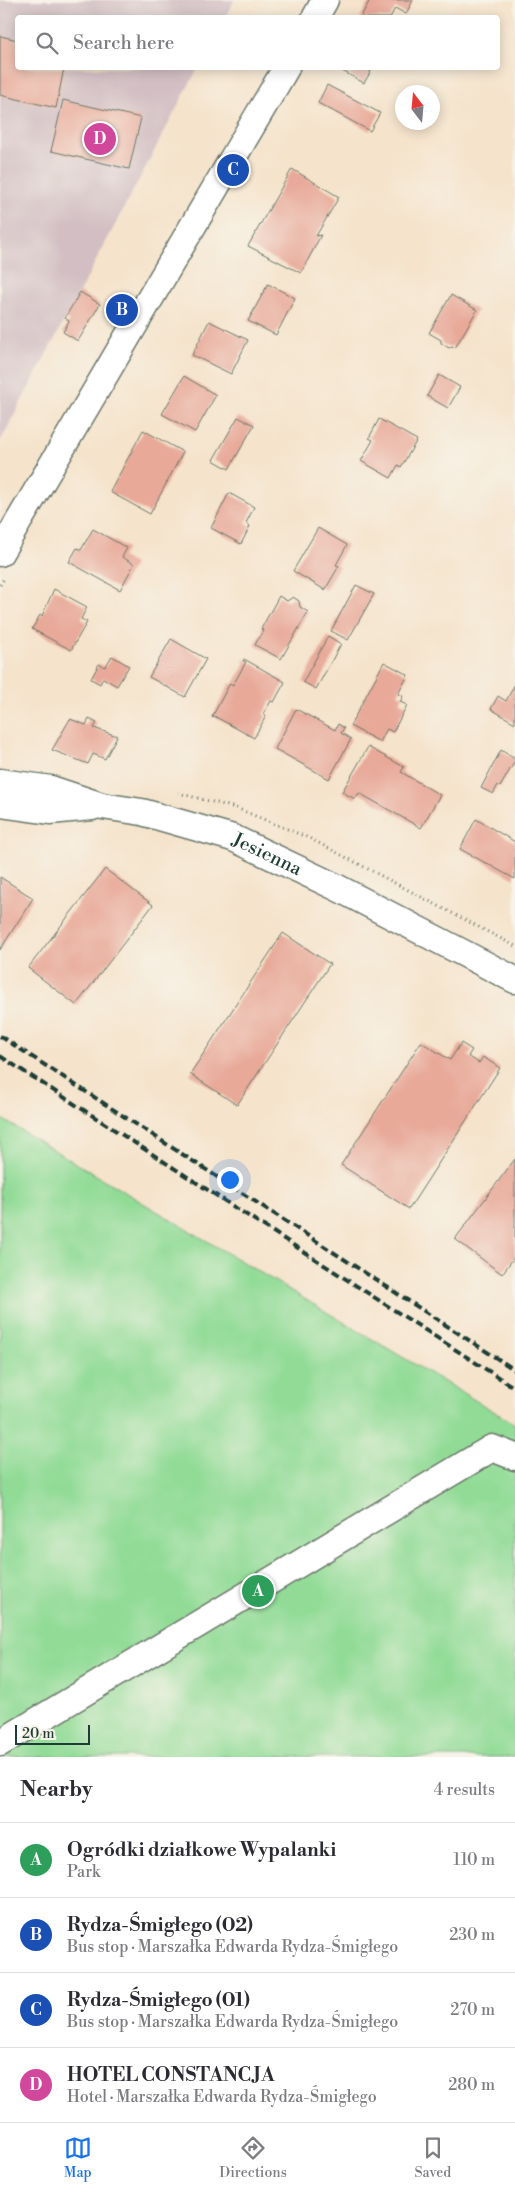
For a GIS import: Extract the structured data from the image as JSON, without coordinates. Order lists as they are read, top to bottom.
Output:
{
  "streets": {
    "street": ["Jesienna"]
  },
  "scale_bar": "20 m",
  "north": "top",
  "page": {
    "search": "Search here",
    "pins": [
      "D",
      "C",
      "B",
      "A"
    ],
    "scale": "20 m",
    "heading": ["Nearby", "4 results"],
    "list": [
      {
        "mark": "A",
        "name": "Ogródki działkowe Wypalanki",
        "note": "Park",
        "value": "110 m"
      },
      {
        "mark": "B",
        "name": "Rydza-Śmigłego (02)",
        "note": "Bus stop · Marszałka Edwarda Rydza-Śmigłego",
        "value": "230 m"
      },
      {
        "mark": "C",
        "name": "Rydza-Śmigłego (01)",
        "note": "Bus stop · Marszałka Edwarda Rydza-Śmigłego",
        "value": "270 m"
      },
      {
        "mark": "D",
        "name": "HOTEL CONSTANCJA",
        "note": "Hotel · Marszałka Edwarda Rydza-Śmigłego",
        "value": "280 m"
      }
    ],
    "nav": ["Map", "Directions", "Saved"]
  }
}
